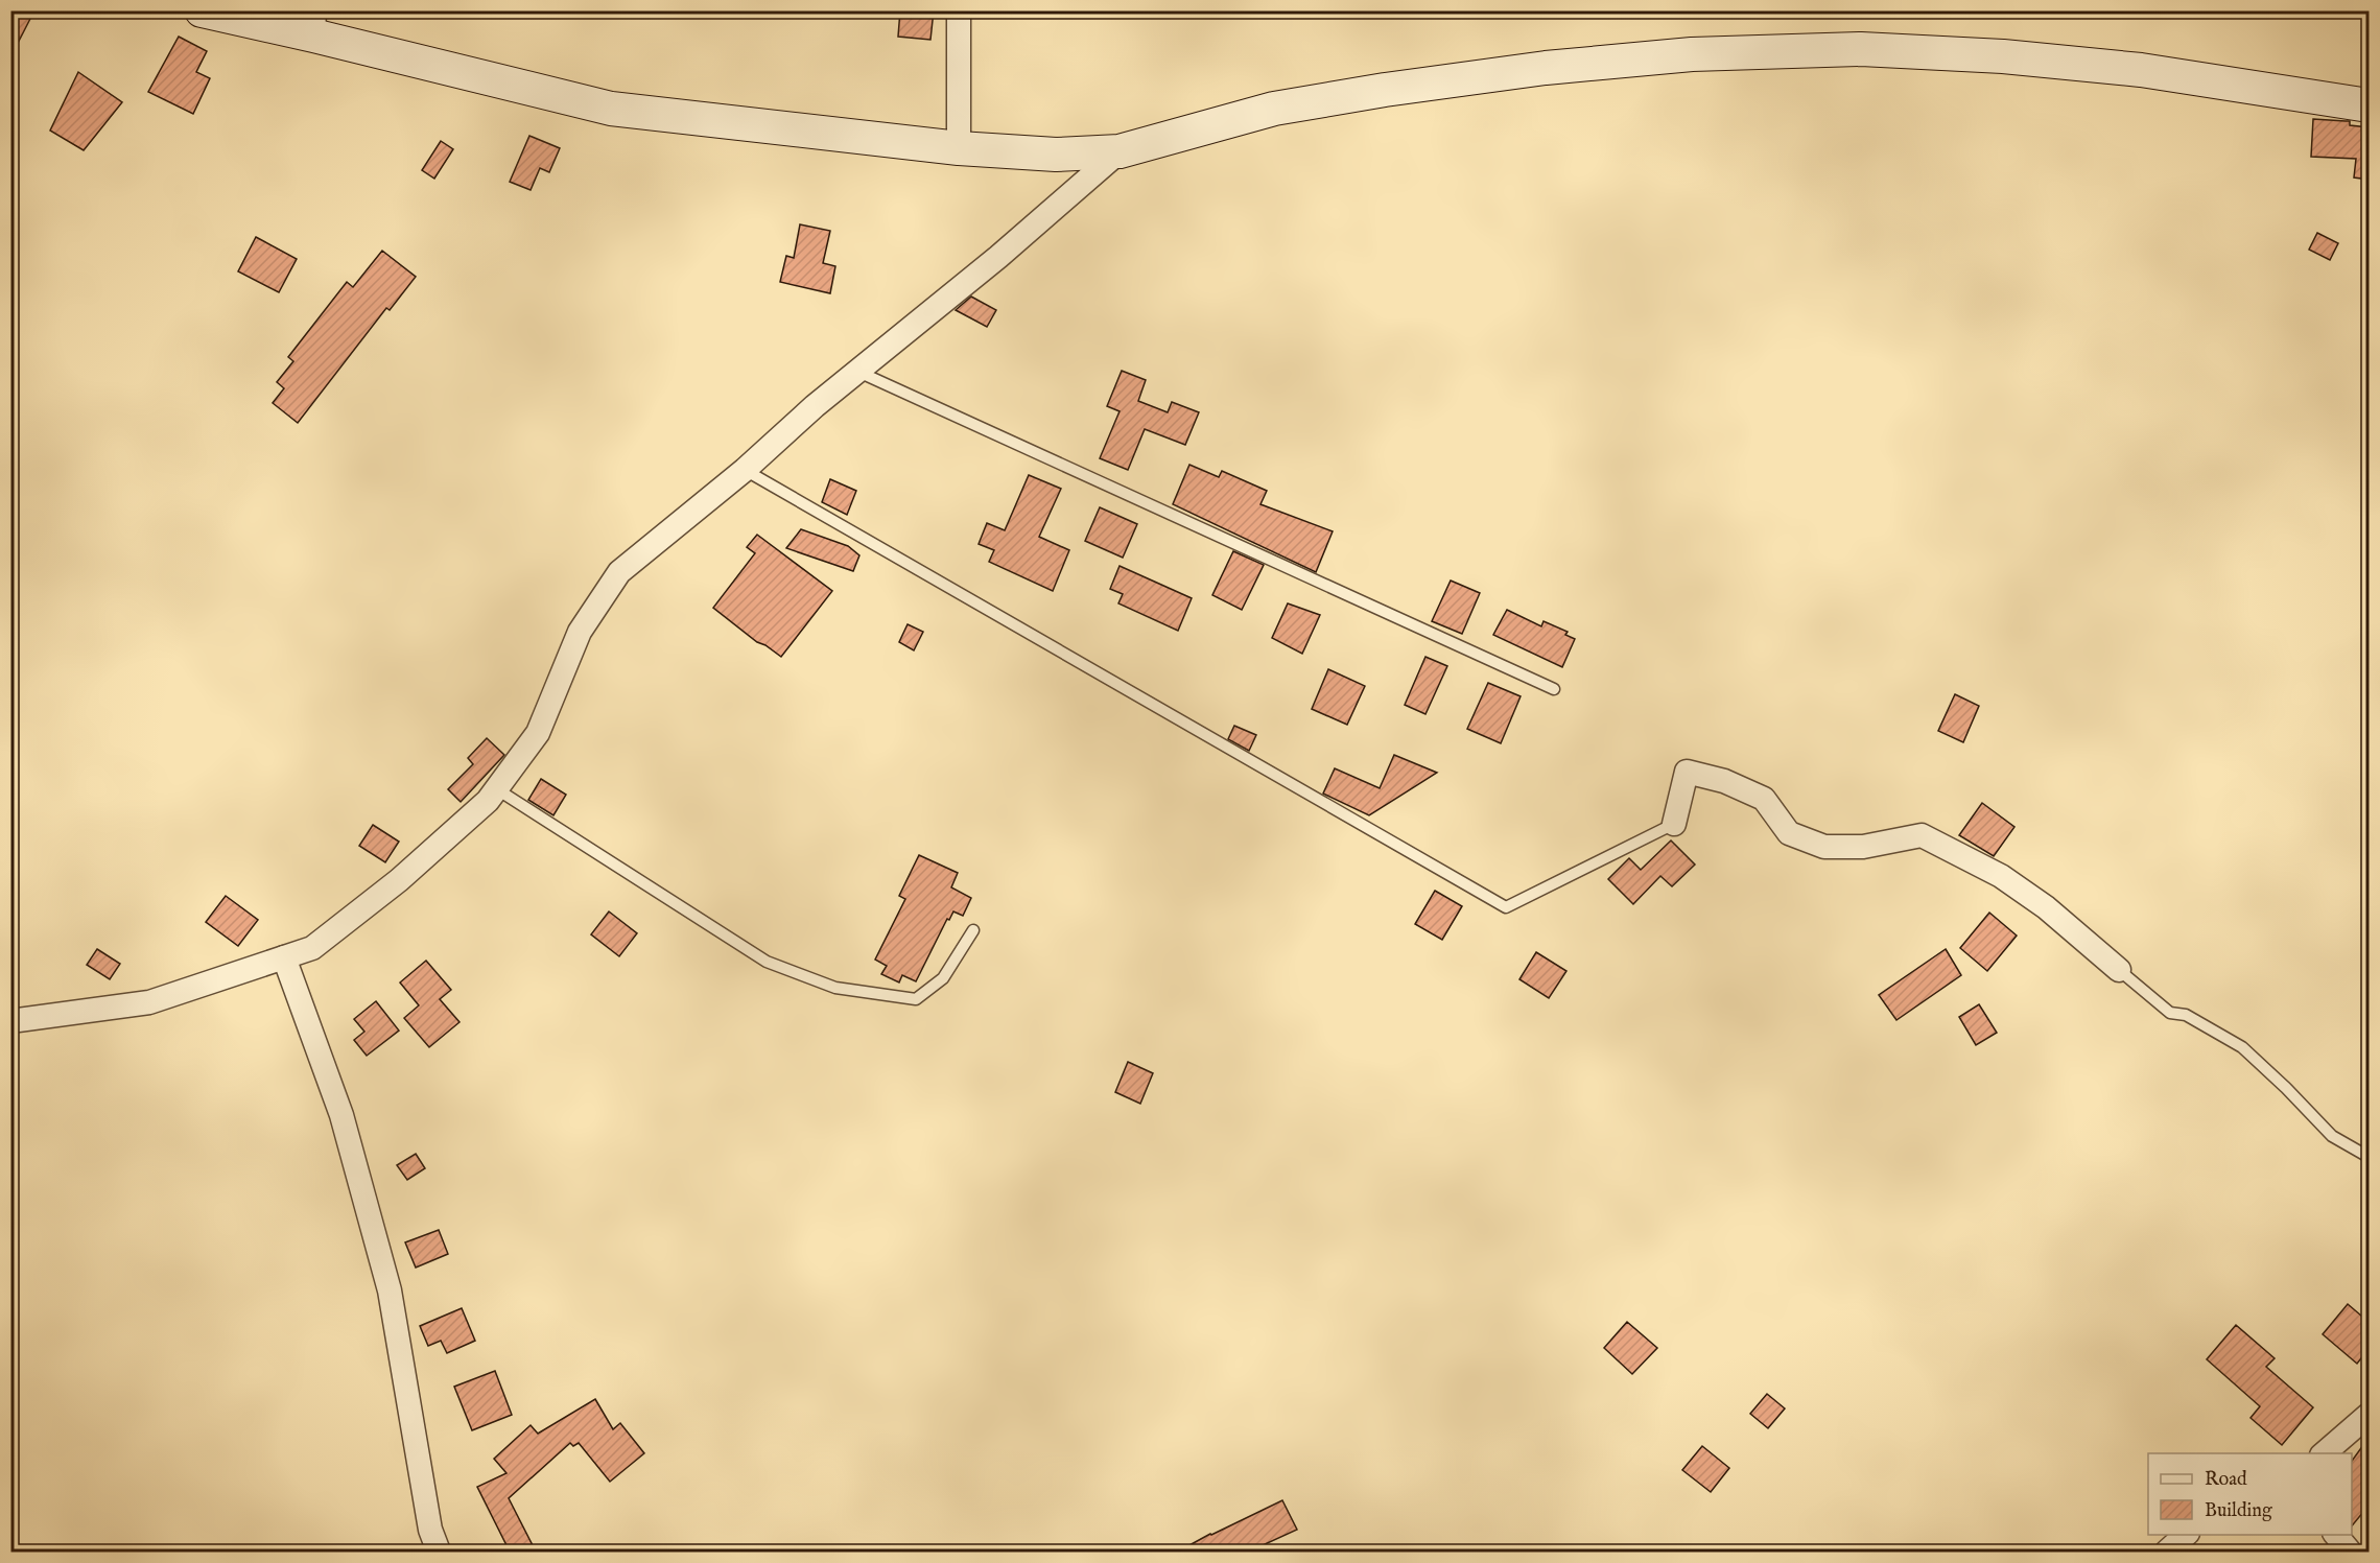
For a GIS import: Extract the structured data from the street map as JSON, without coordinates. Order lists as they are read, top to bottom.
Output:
{
  "legend": ["Road", "Building"]
}
